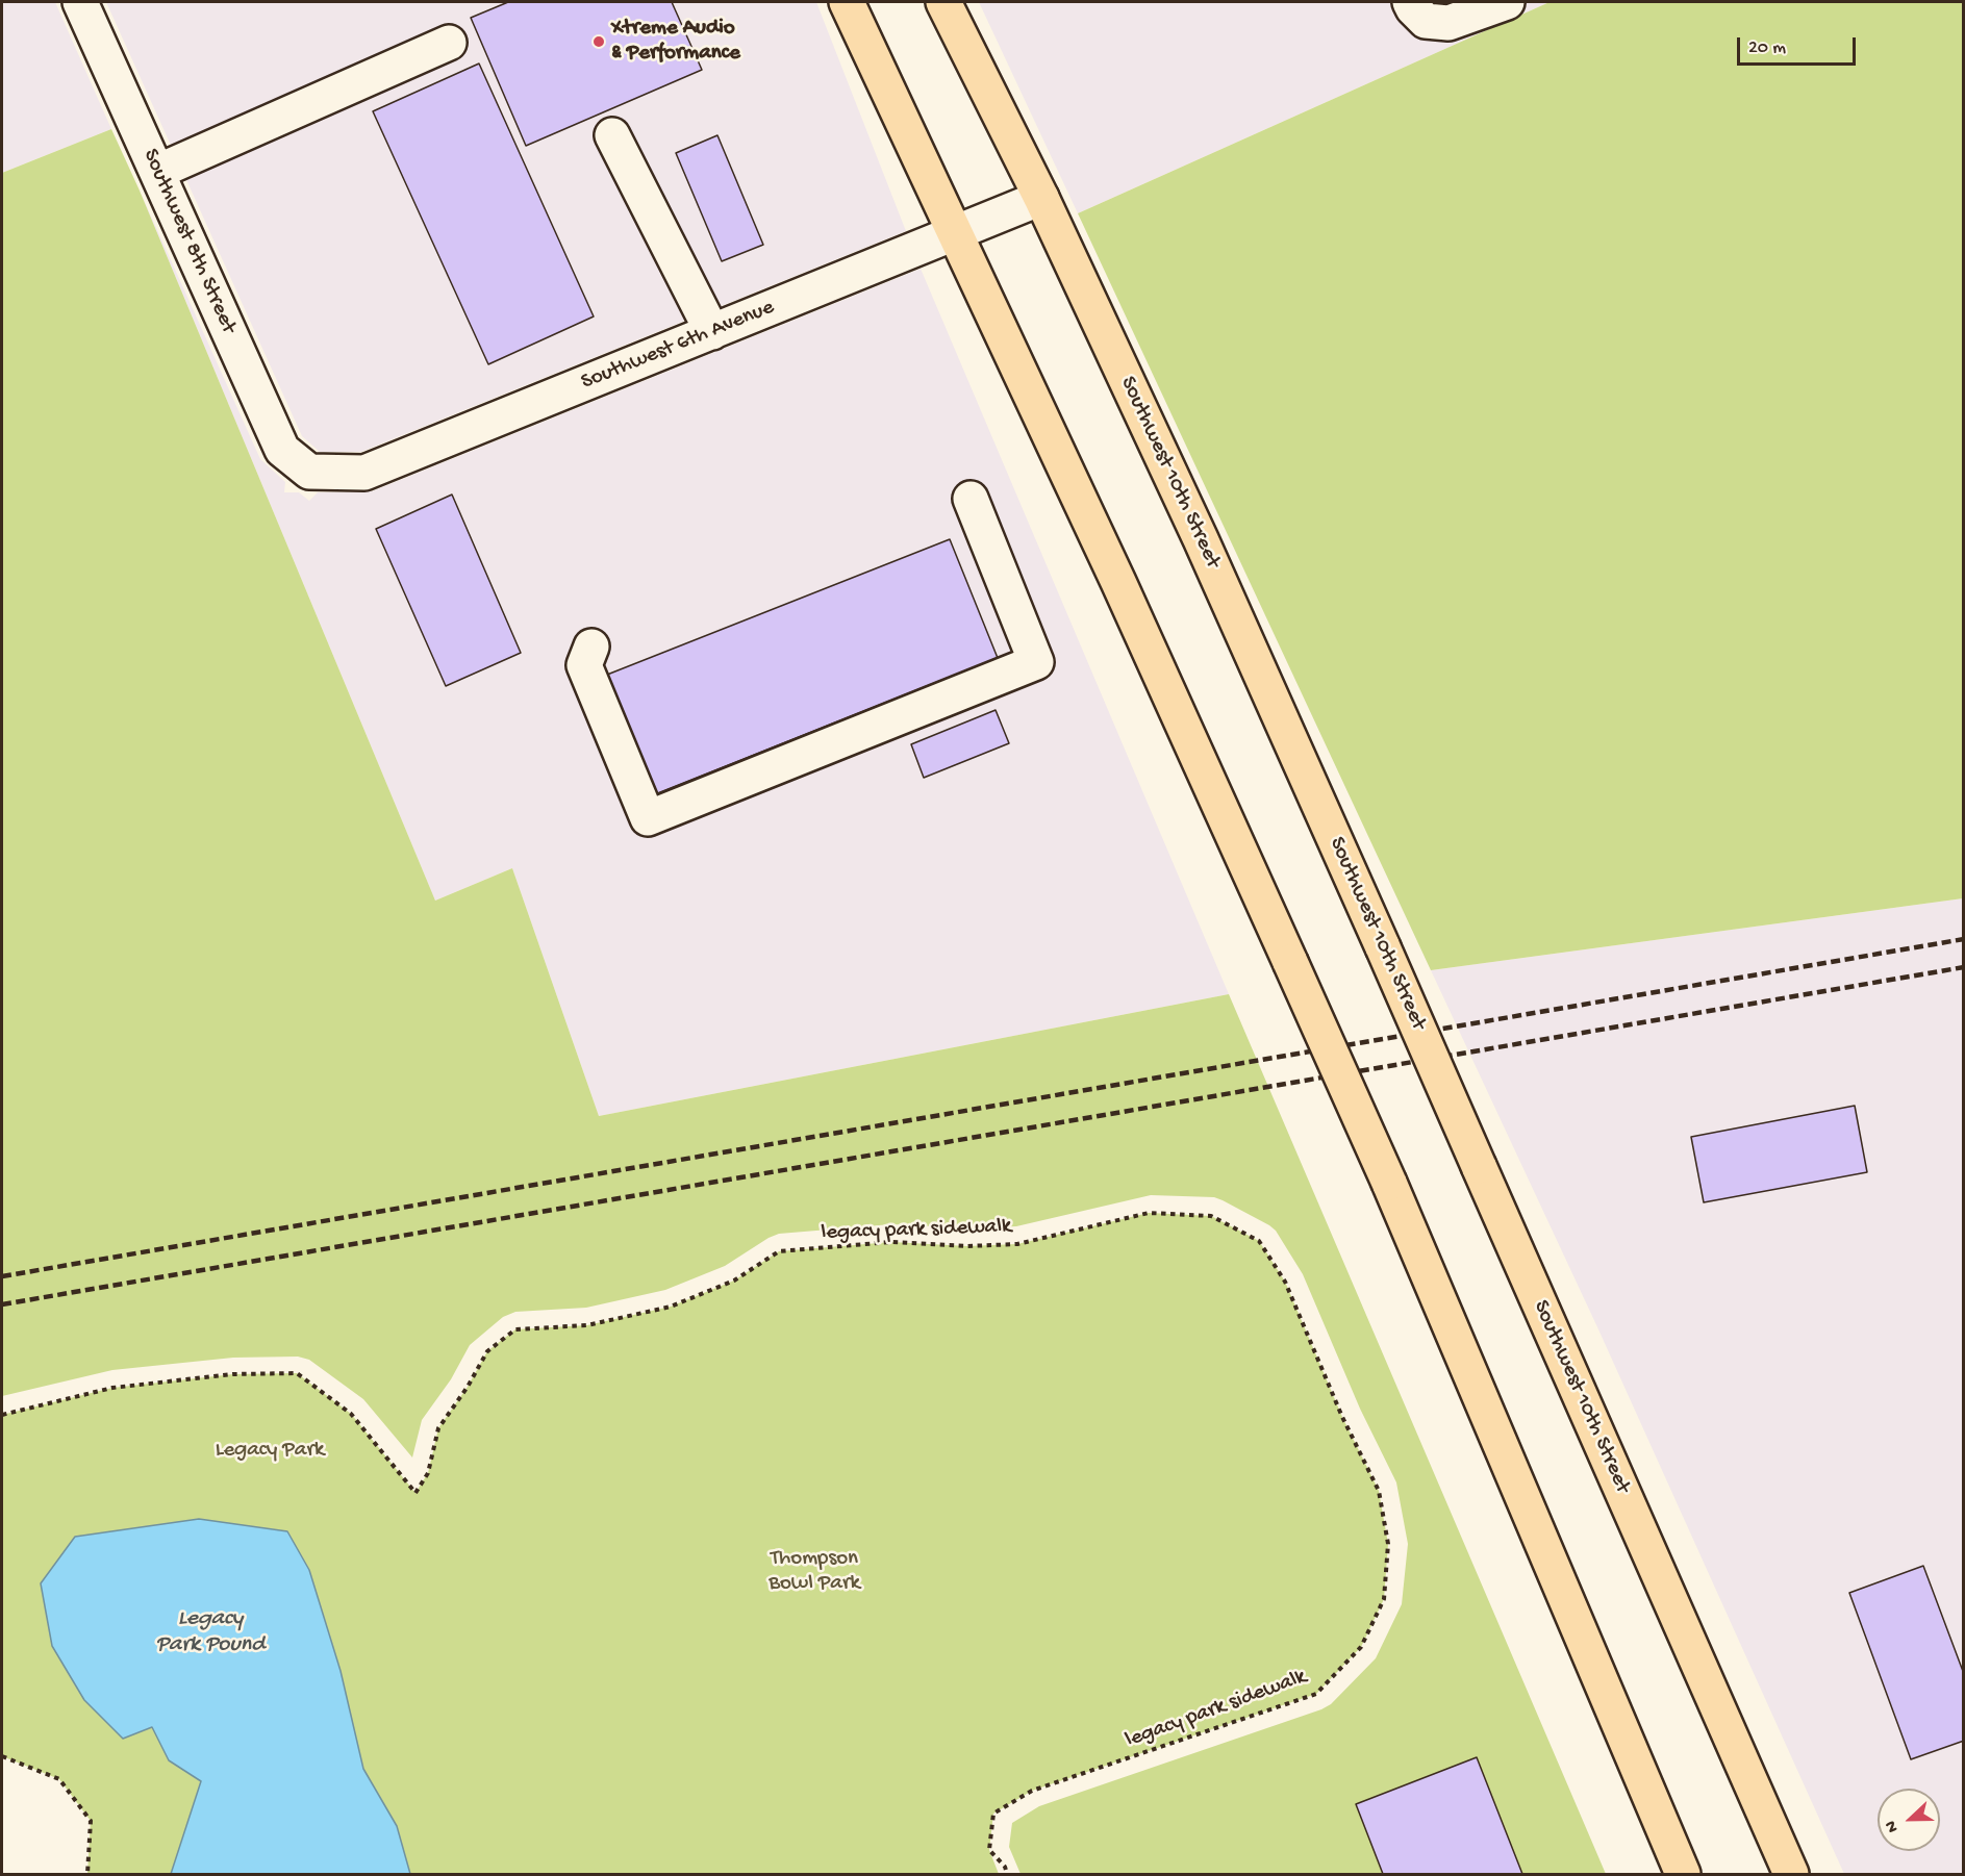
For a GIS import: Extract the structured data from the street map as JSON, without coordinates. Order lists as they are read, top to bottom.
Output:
{
  "streets": {
    "main road": ["Southwest 10th Street"],
    "street": ["Southwest 8th Street", "Southwest 6th Avenue"],
    "path": ["legacy park sidewalk"]
  },
  "crossings": [
    ["Southwest 8th Street", "Southwest 6th Avenue"],
    ["Southwest 6th Avenue", "Southwest 10th Street"]
  ],
  "water": ["Legacy Park Pound"],
  "parks": ["Legacy Park", "Thompson Bowl Park"],
  "places": ["Xtreme Audio & Performance"],
  "scale_bar": "20 m",
  "north": "left"
}
